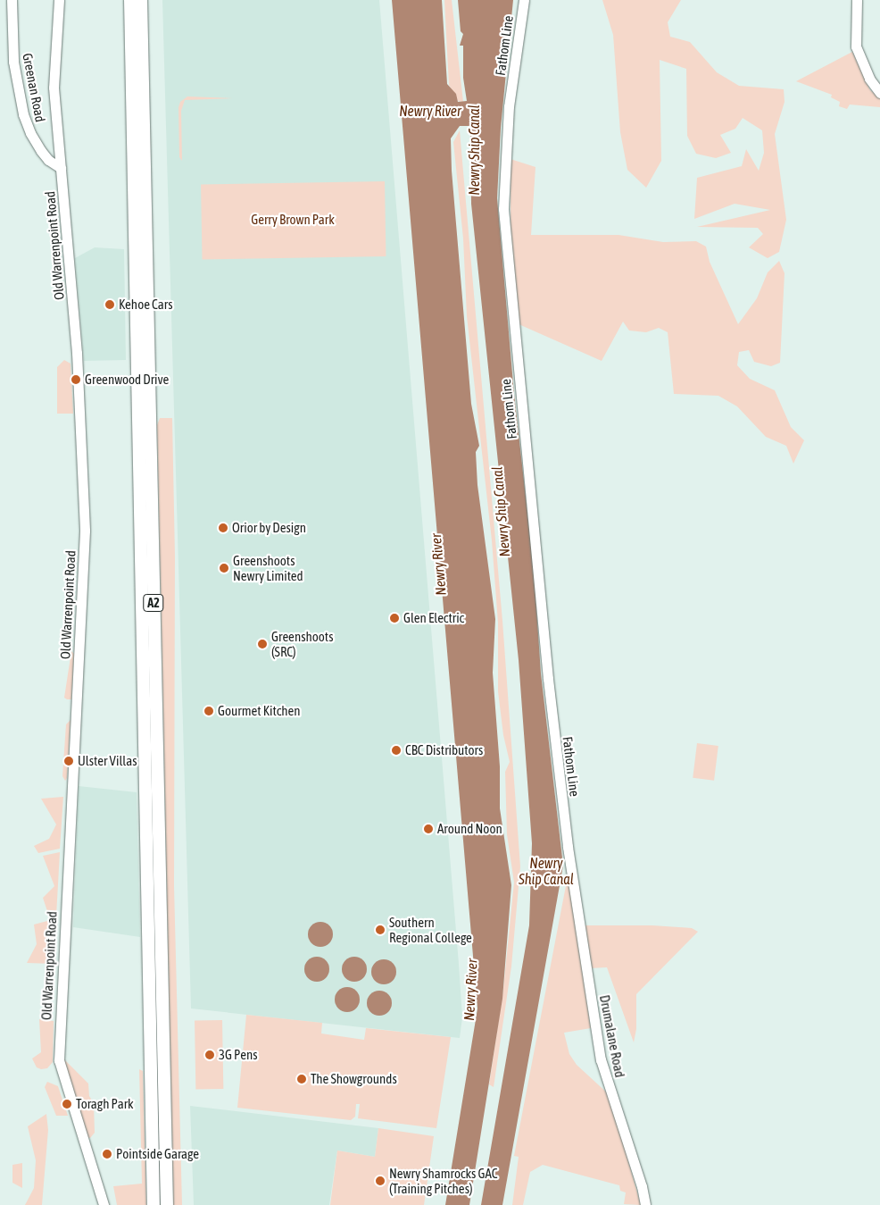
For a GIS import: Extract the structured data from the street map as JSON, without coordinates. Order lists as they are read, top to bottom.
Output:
{
  "streets": {
    "highway": ["A2"],
    "street": [
      "Fathom Line",
      "Greenan Road",
      "Old Warrenpoint Road",
      "Drumalane Road"
    ]
  },
  "crossings": [
    ["Fathom Line", "Drumalane Road"],
    ["Greenan Road", "Old Warrenpoint Road"]
  ],
  "water": ["Newry River", "Newry Ship Canal"],
  "parks": ["Gerry Brown Park"],
  "places": [
    "Kehoe Cars",
    "Greenwood Drive",
    "Orior by Design",
    "Greenshoots Newry Limited",
    "Glen Electric",
    "Greenshoots (SRC)",
    "Gourmet Kitchen",
    "CBC Distributors",
    "Ulster Villas",
    "Around Noon",
    "Southern Regional College",
    "3G Pens",
    "The Showgrounds",
    "Toragh Park",
    "Pointside Garage",
    "Newry Shamrocks GAC (Training Pitches)"
  ]
}
